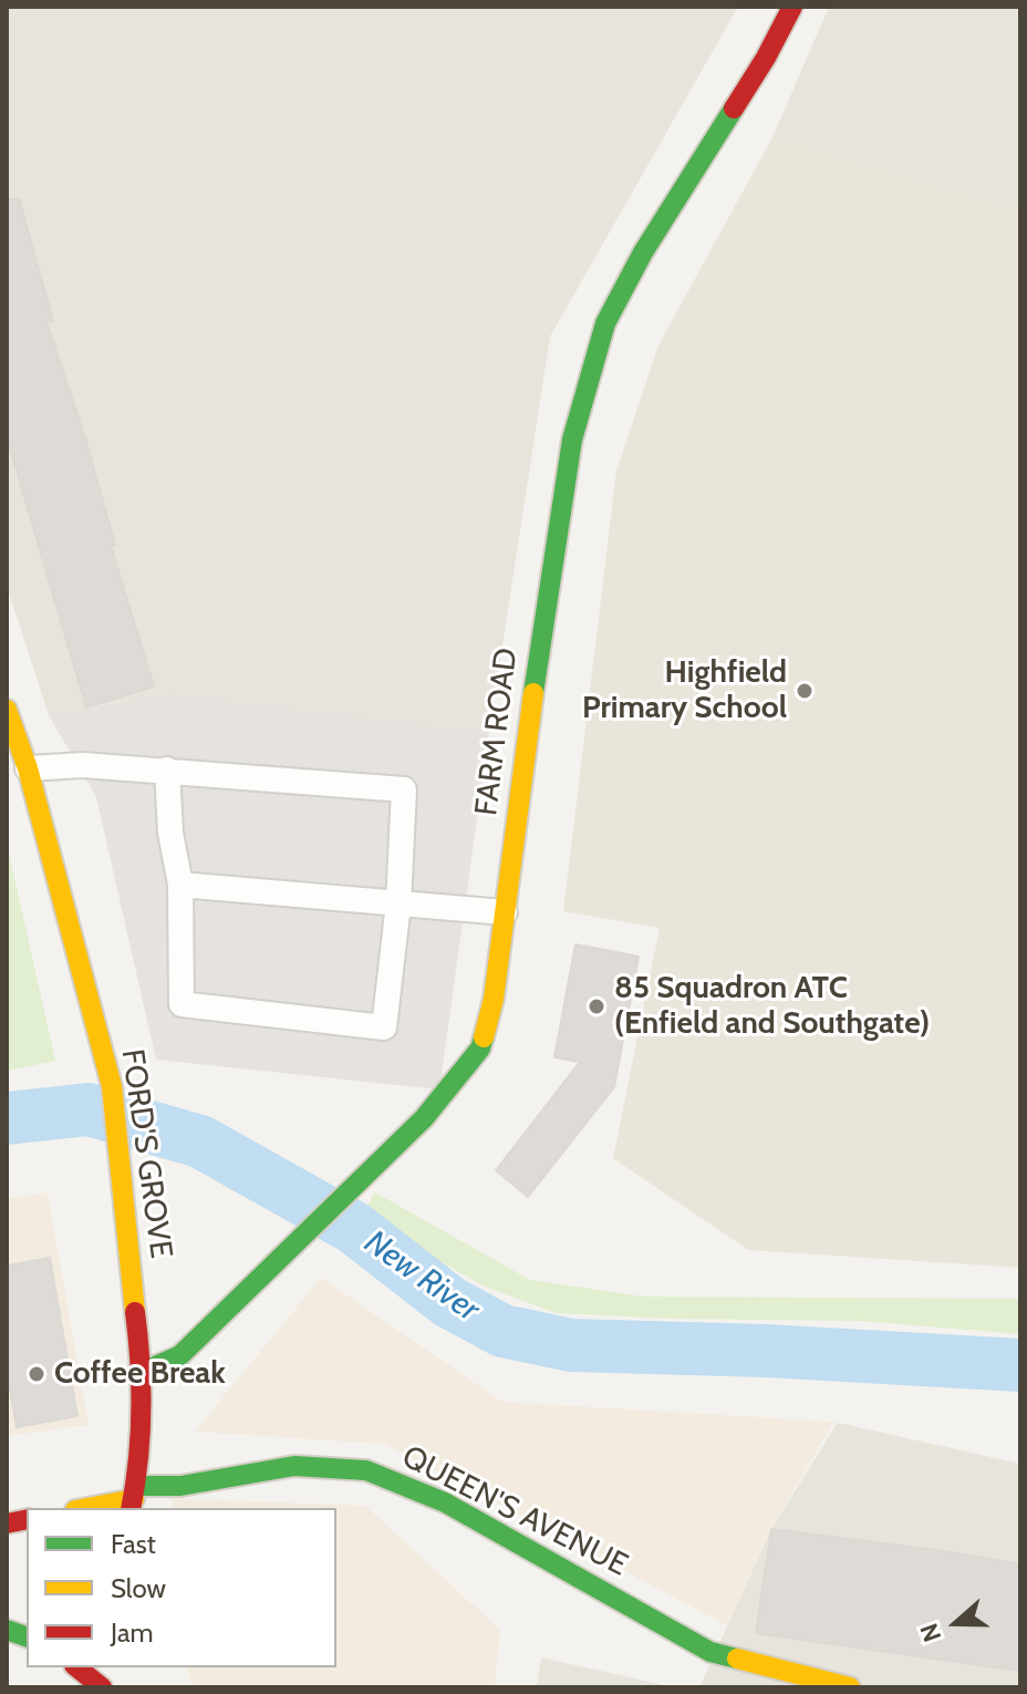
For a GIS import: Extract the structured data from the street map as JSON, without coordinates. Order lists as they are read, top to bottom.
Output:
{
  "streets": {
    "street": ["FARM ROAD", "FORD'S GROVE", "QUEEN'S AVENUE"]
  },
  "crossings": [
    ["FARM ROAD", "FORD'S GROVE"],
    ["FORD'S GROVE", "QUEEN'S AVENUE"]
  ],
  "water": ["New River"],
  "places": ["Highfield Primary School", "85 Squadron ATC (Enfield and Southgate)", "Coffee Break"],
  "legend": ["Fast", "Slow", "Jam"],
  "north": "left"
}
